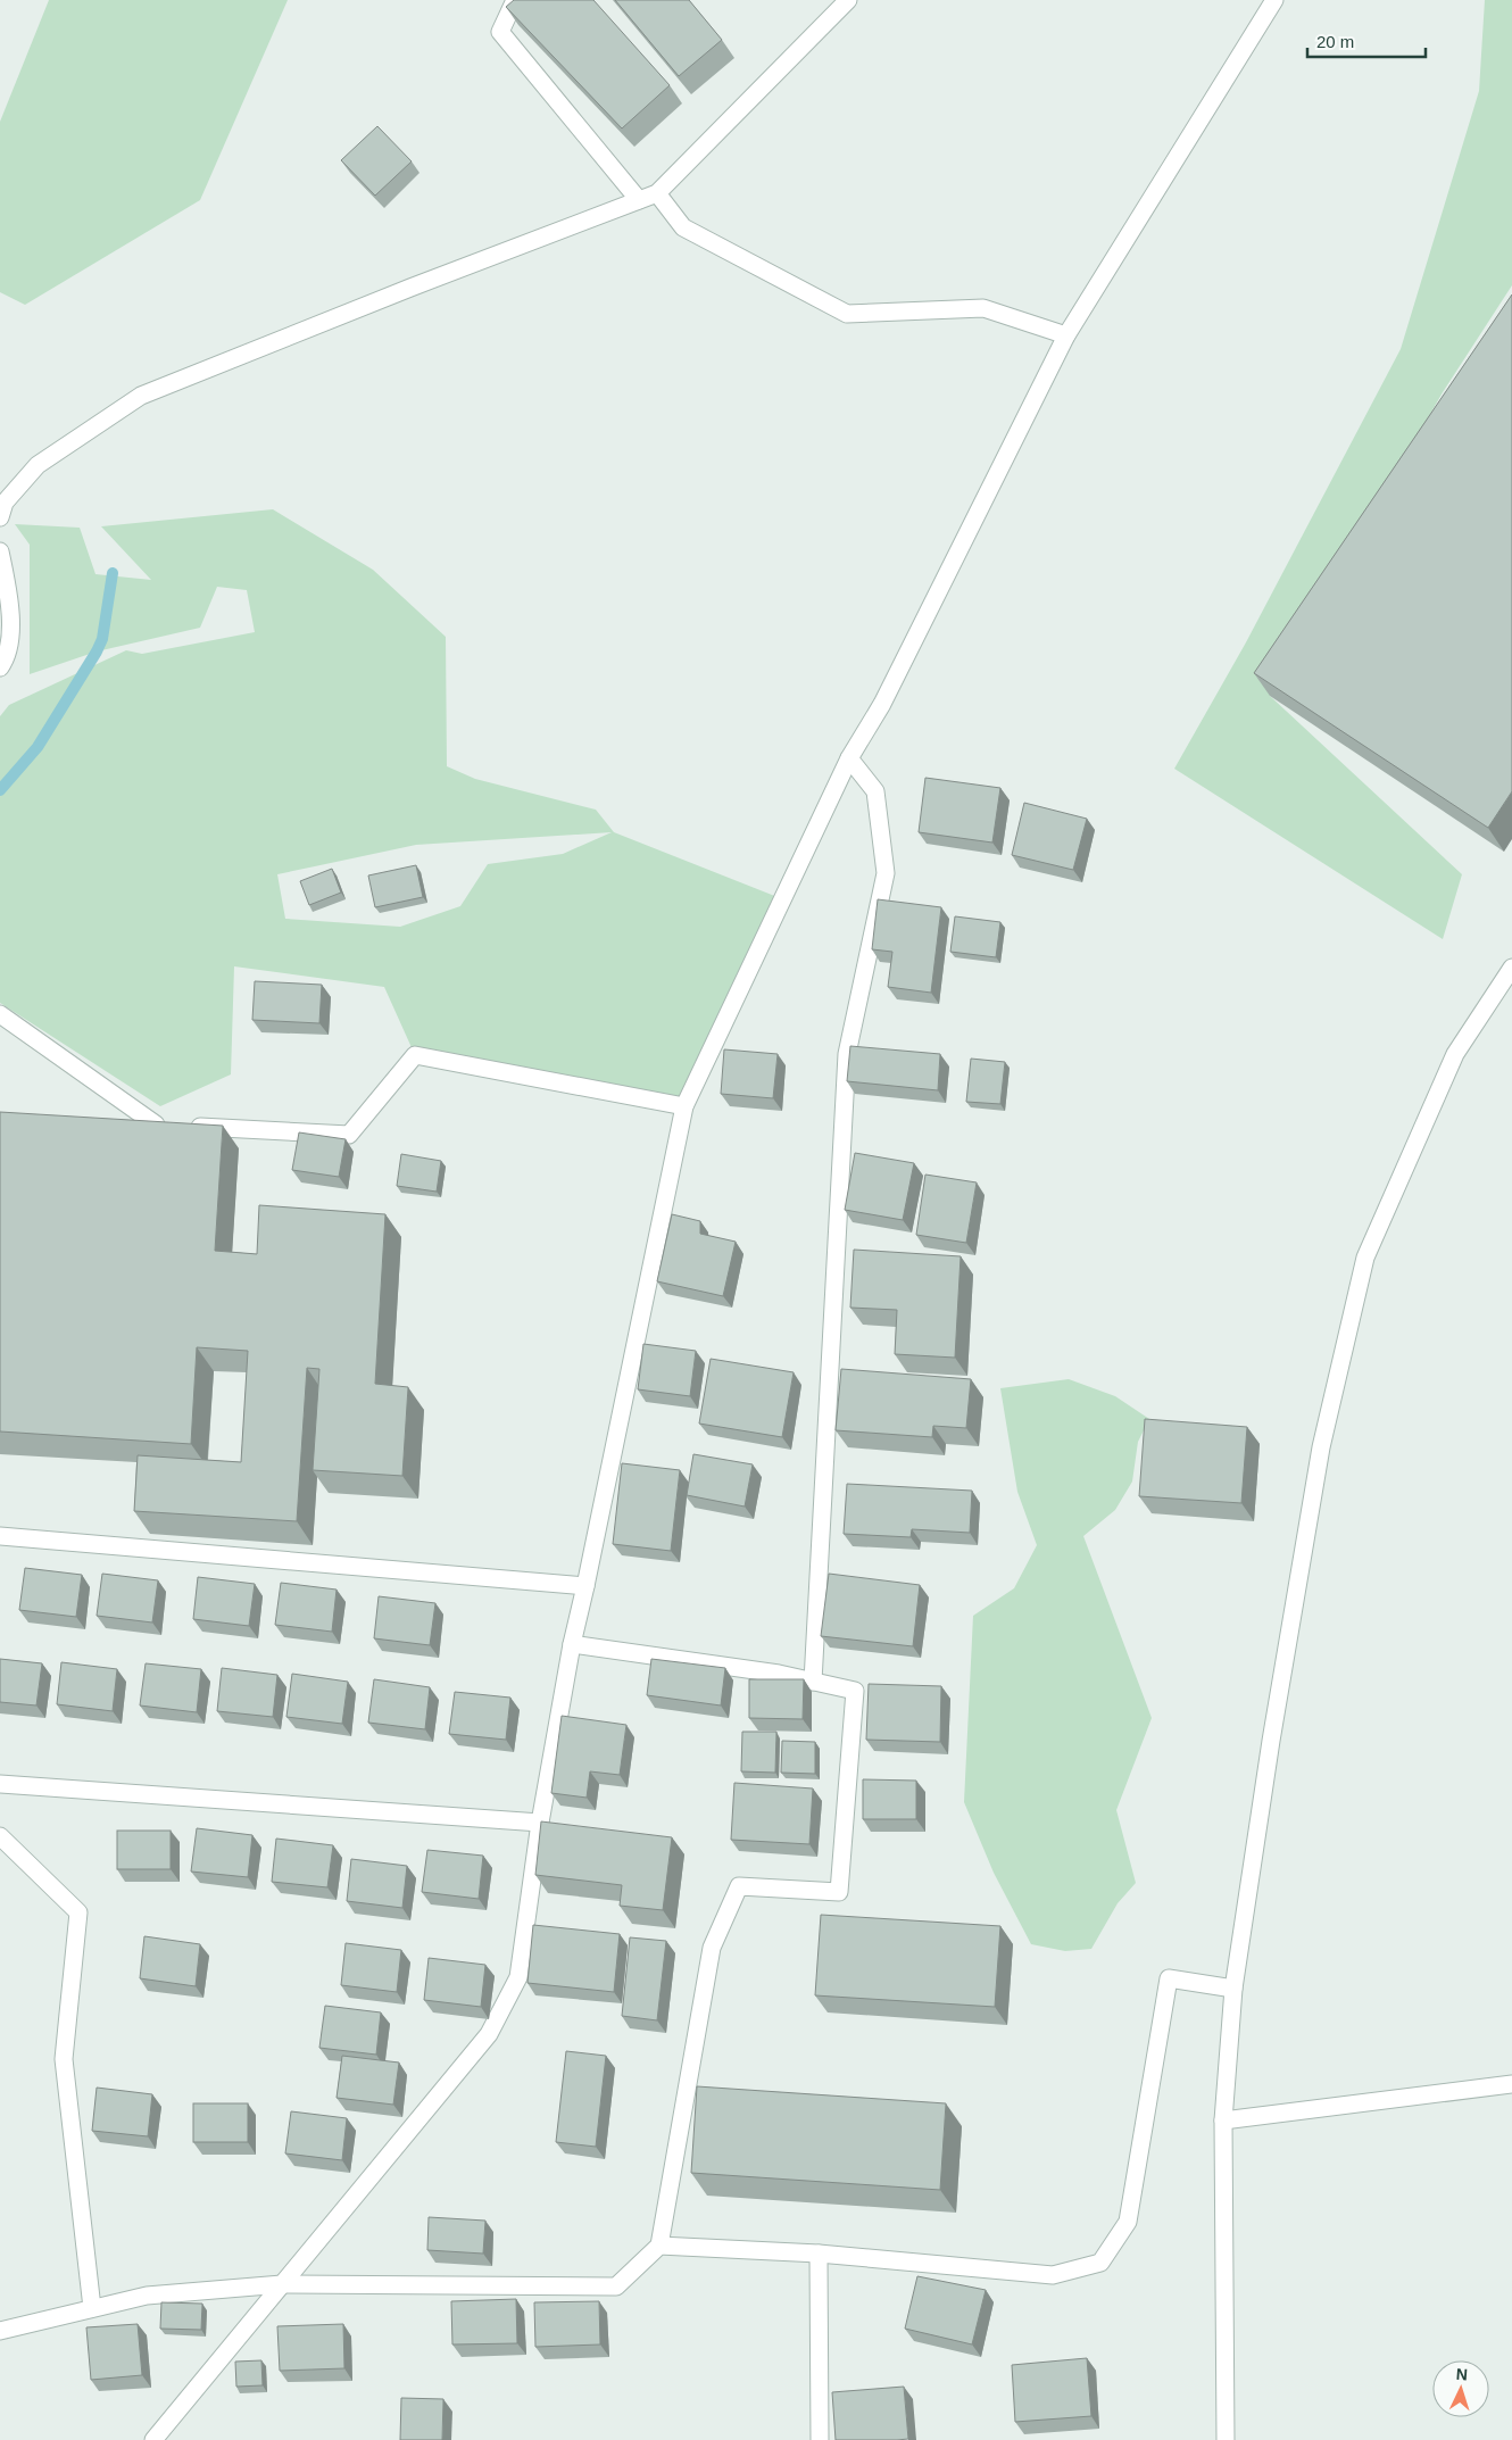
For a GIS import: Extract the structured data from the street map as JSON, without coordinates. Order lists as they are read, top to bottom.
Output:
{
  "scale_bar": "20 m",
  "north": "top"
}
